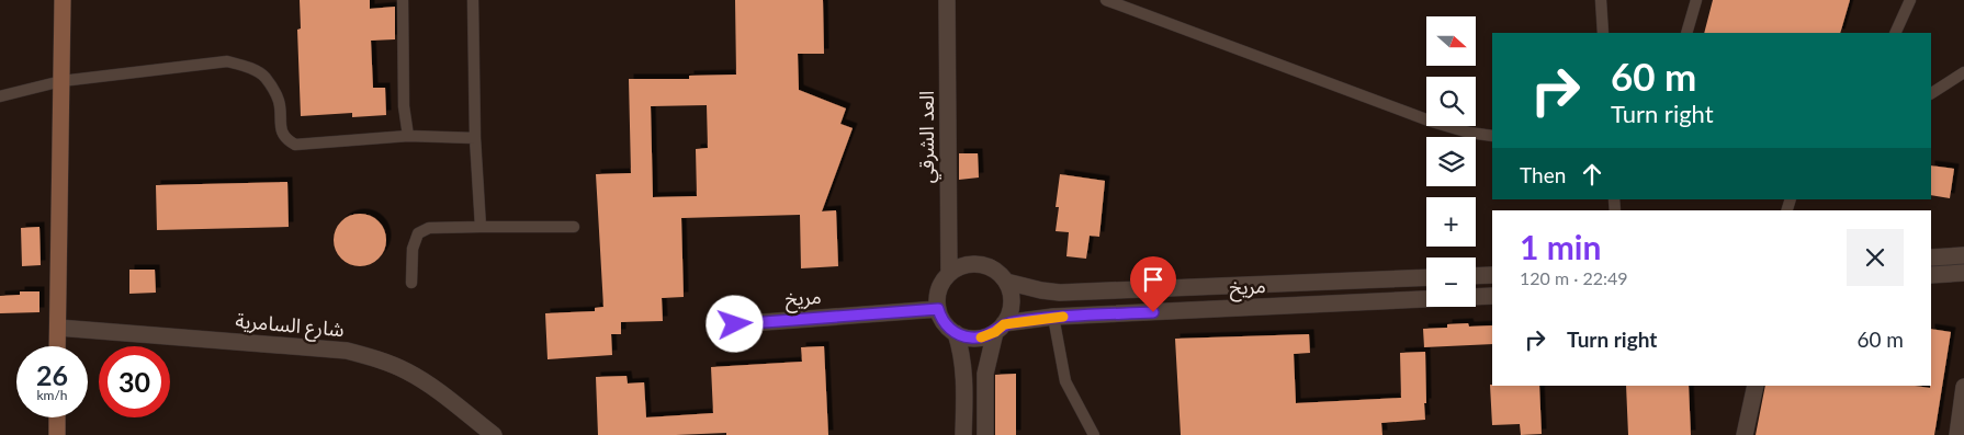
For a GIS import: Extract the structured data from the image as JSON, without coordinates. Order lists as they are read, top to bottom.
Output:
{
  "streets": {
    "street": ["العد الشرقي", "مريخ", "شارع السامرية"]
  },
  "crossings": [
    ["العد الشرقي", "مريخ"]
  ],
  "north": "right",
  "page": {
    "map_buttons": ["+", "−"],
    "turn": ["60 m", "Turn right"],
    "then": "Then",
    "heading": ["1 min", "120 m · 22:49"],
    "list": [
      {
        "name": "Turn right",
        "value": "60 m"
      }
    ],
    "speed": "26 km/h",
    "limit": "30"
  }
}
